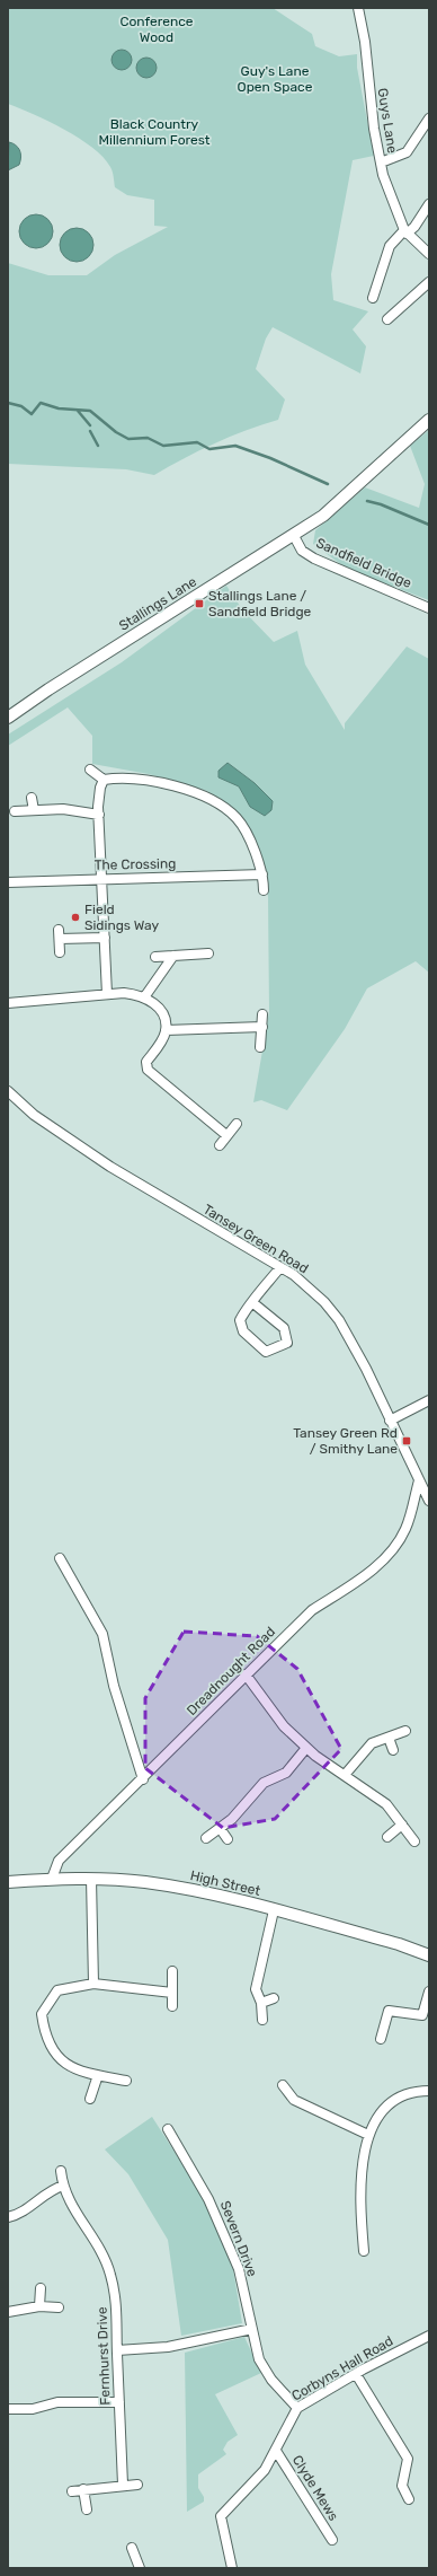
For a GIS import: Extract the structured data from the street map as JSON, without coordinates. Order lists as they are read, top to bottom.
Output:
{
  "streets": {
    "main road": ["Sandfield Bridge", "Stallings Lane", "High Street"],
    "street": [
      "Guys Lane",
      "The Crossing",
      "Tansey Green Road",
      "Dreadnought Road",
      "Severn Drive",
      "Fernhurst Drive",
      "Corbyns Hall Road",
      "Clyde Mews"
    ]
  },
  "crossings": [
    ["Sandfield Bridge", "Stallings Lane"],
    ["Tansey Green Road", "Dreadnought Road"],
    ["Dreadnought Road", "High Street"],
    ["Severn Drive", "Corbyns Hall Road"],
    ["Corbyns Hall Road", "Clyde Mews"]
  ],
  "parks": ["Conference Wood", "Guy's Lane Open Space", "Black Country Millennium Forest"],
  "places": {
    "transit": ["Stallings Lane / Sandfield Bridge", "Tansey Green Rd / Smithy Lane"],
    "other": ["Field Sidings Way"]
  }
}
